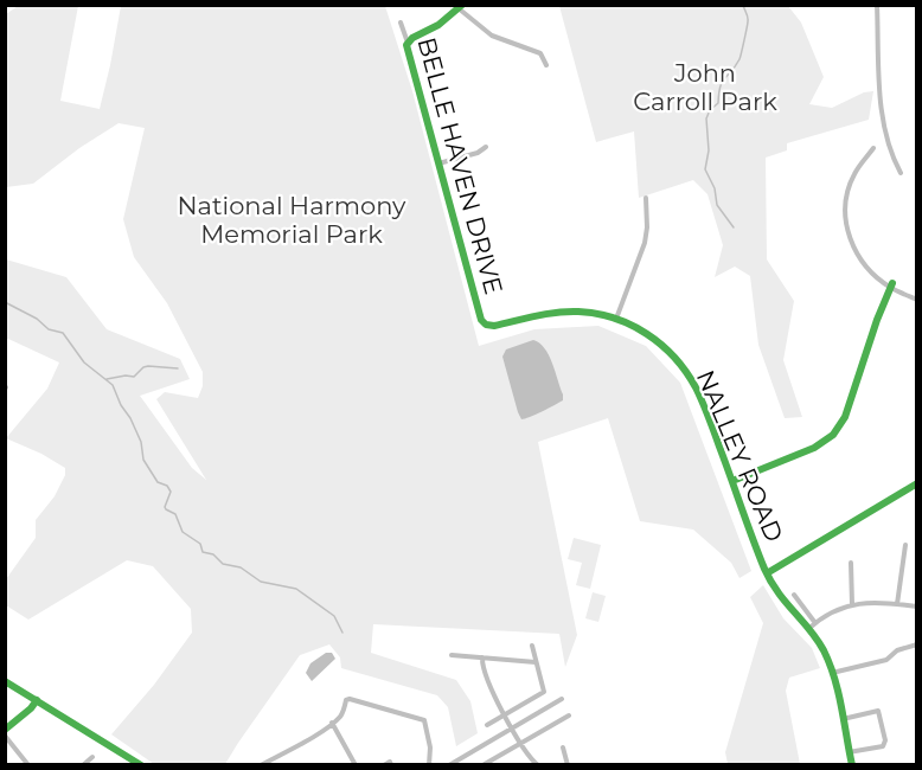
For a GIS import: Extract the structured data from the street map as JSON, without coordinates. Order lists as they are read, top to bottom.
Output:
{
  "streets": {
    "street": ["BELLE HAVEN DRIVE", "NALLEY ROAD"]
  },
  "crossings": [
    ["BELLE HAVEN DRIVE", "NALLEY ROAD"]
  ],
  "parks": ["John Carroll Park", "National Harmony Memorial Park"]
}
